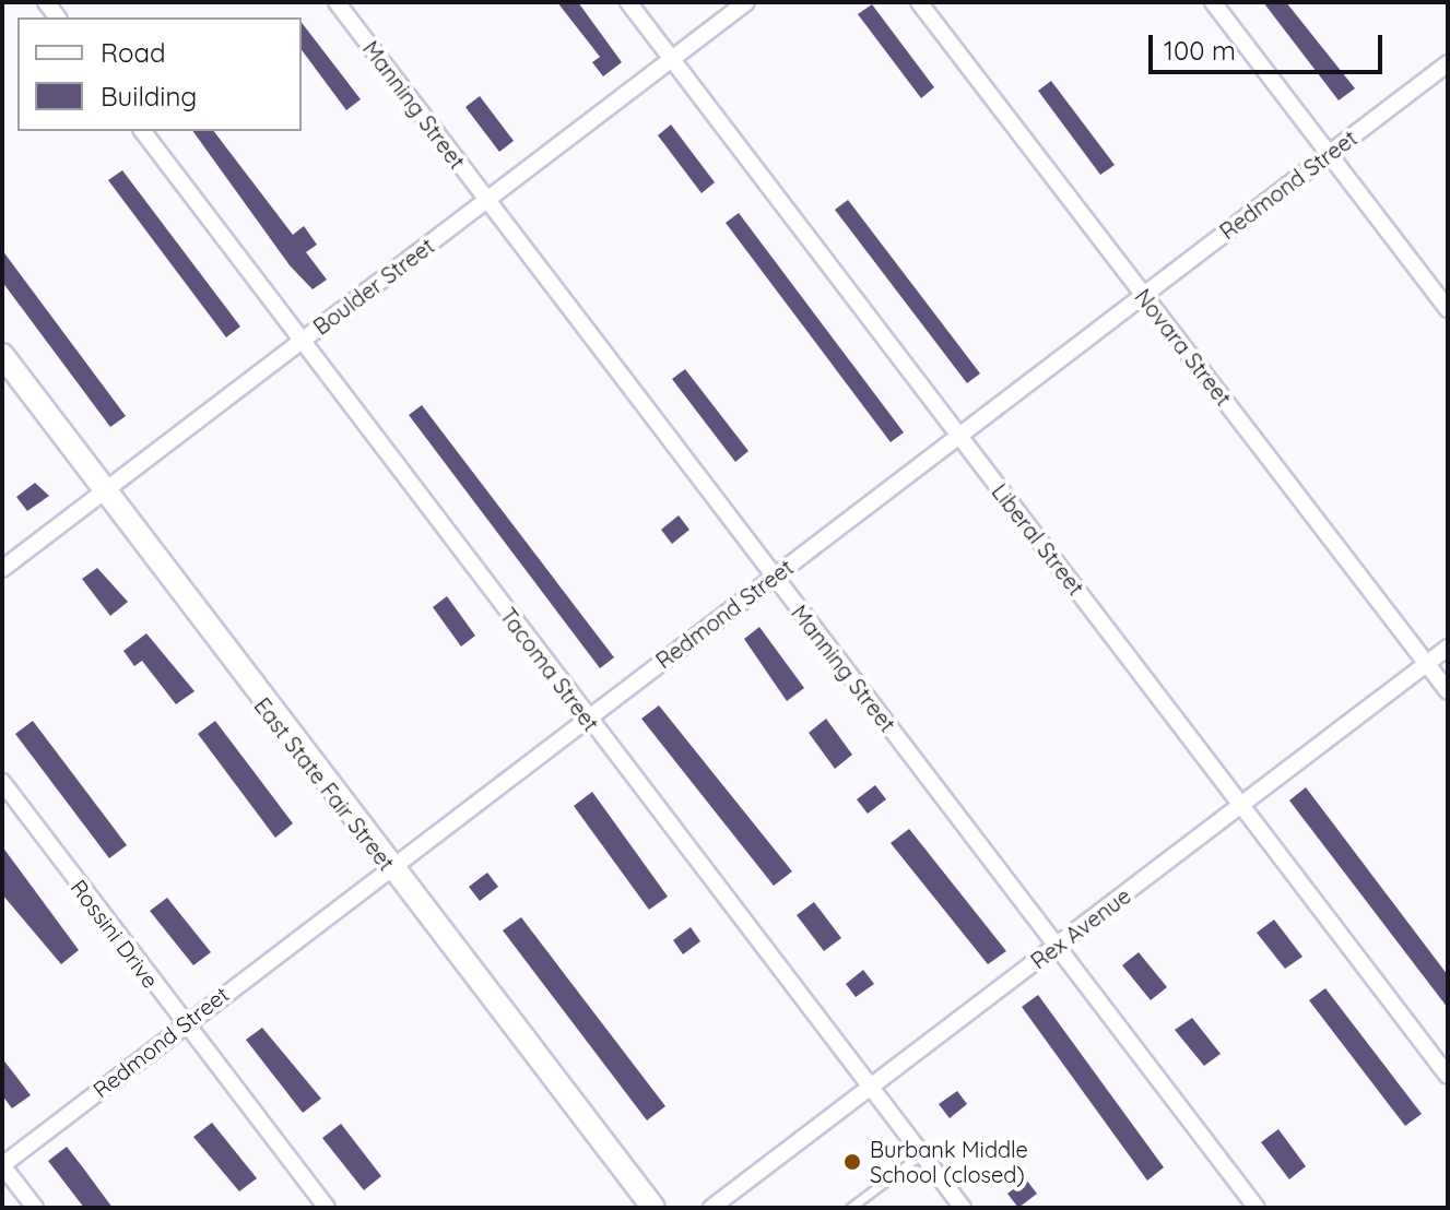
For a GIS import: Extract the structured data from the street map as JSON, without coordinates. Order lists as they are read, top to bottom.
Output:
{
  "streets": {
    "street": [
      "Manning Street",
      "Redmond Street",
      "Boulder Street",
      "Novara Street",
      "Liberal Street",
      "Tacoma Street",
      "East State Fair Street",
      "Rex Avenue",
      "Rossini Drive"
    ]
  },
  "crossings": [
    ["Manning Street", "Redmond Street"],
    ["Manning Street", "Boulder Street"],
    ["Manning Street", "Rex Avenue"],
    ["Redmond Street", "Novara Street"],
    ["Redmond Street", "Liberal Street"],
    ["Redmond Street", "Tacoma Street"],
    ["Redmond Street", "East State Fair Street"],
    ["Redmond Street", "Rossini Drive"],
    ["Boulder Street", "Liberal Street"],
    ["Boulder Street", "Tacoma Street"],
    ["Boulder Street", "East State Fair Street"],
    ["Novara Street", "Rex Avenue"],
    ["Liberal Street", "Rex Avenue"],
    ["Tacoma Street", "Rex Avenue"]
  ],
  "places": ["Burbank Middle School (closed)"],
  "legend": ["Road", "Building"],
  "scale_bar": "100 m"
}
